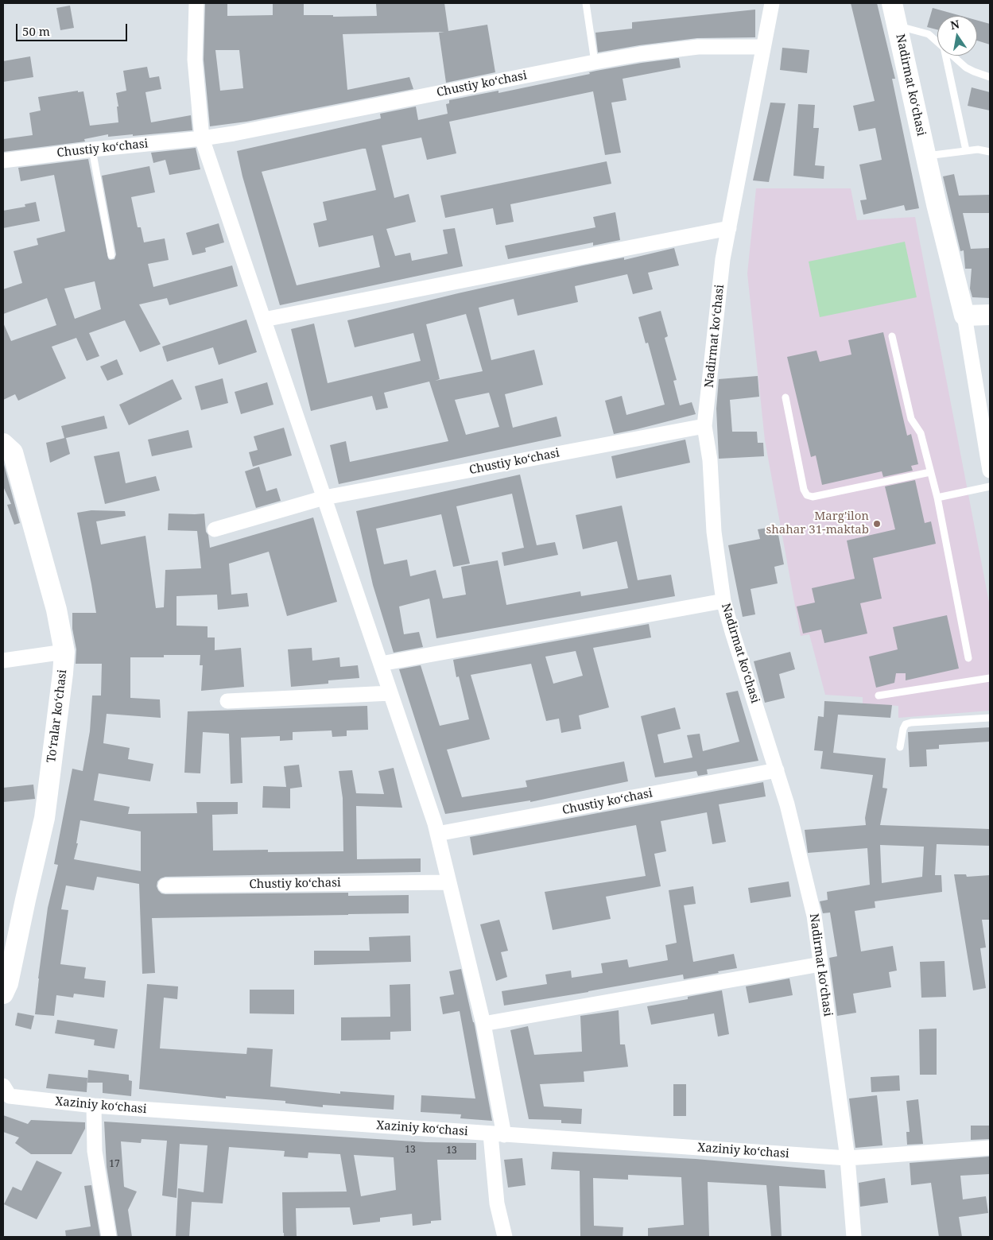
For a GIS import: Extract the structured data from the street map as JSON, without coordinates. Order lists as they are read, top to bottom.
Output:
{
  "streets": {
    "street": [
      "Chustiy koʻchasi",
      "Nadirmat koʻchasi",
      "Toʻralar koʻchasi",
      "Xaziniy koʻchasi"
    ]
  },
  "crossings": [
    ["Chustiy koʻchasi", "Nadirmat koʻchasi"],
    ["Nadirmat koʻchasi", "Xaziniy koʻchasi"]
  ],
  "places": ["Marg'ilon shahar 31-maktab"],
  "house_numbers": ["13", "13", "17"],
  "scale_bar": "50 m",
  "north": "top"
}
